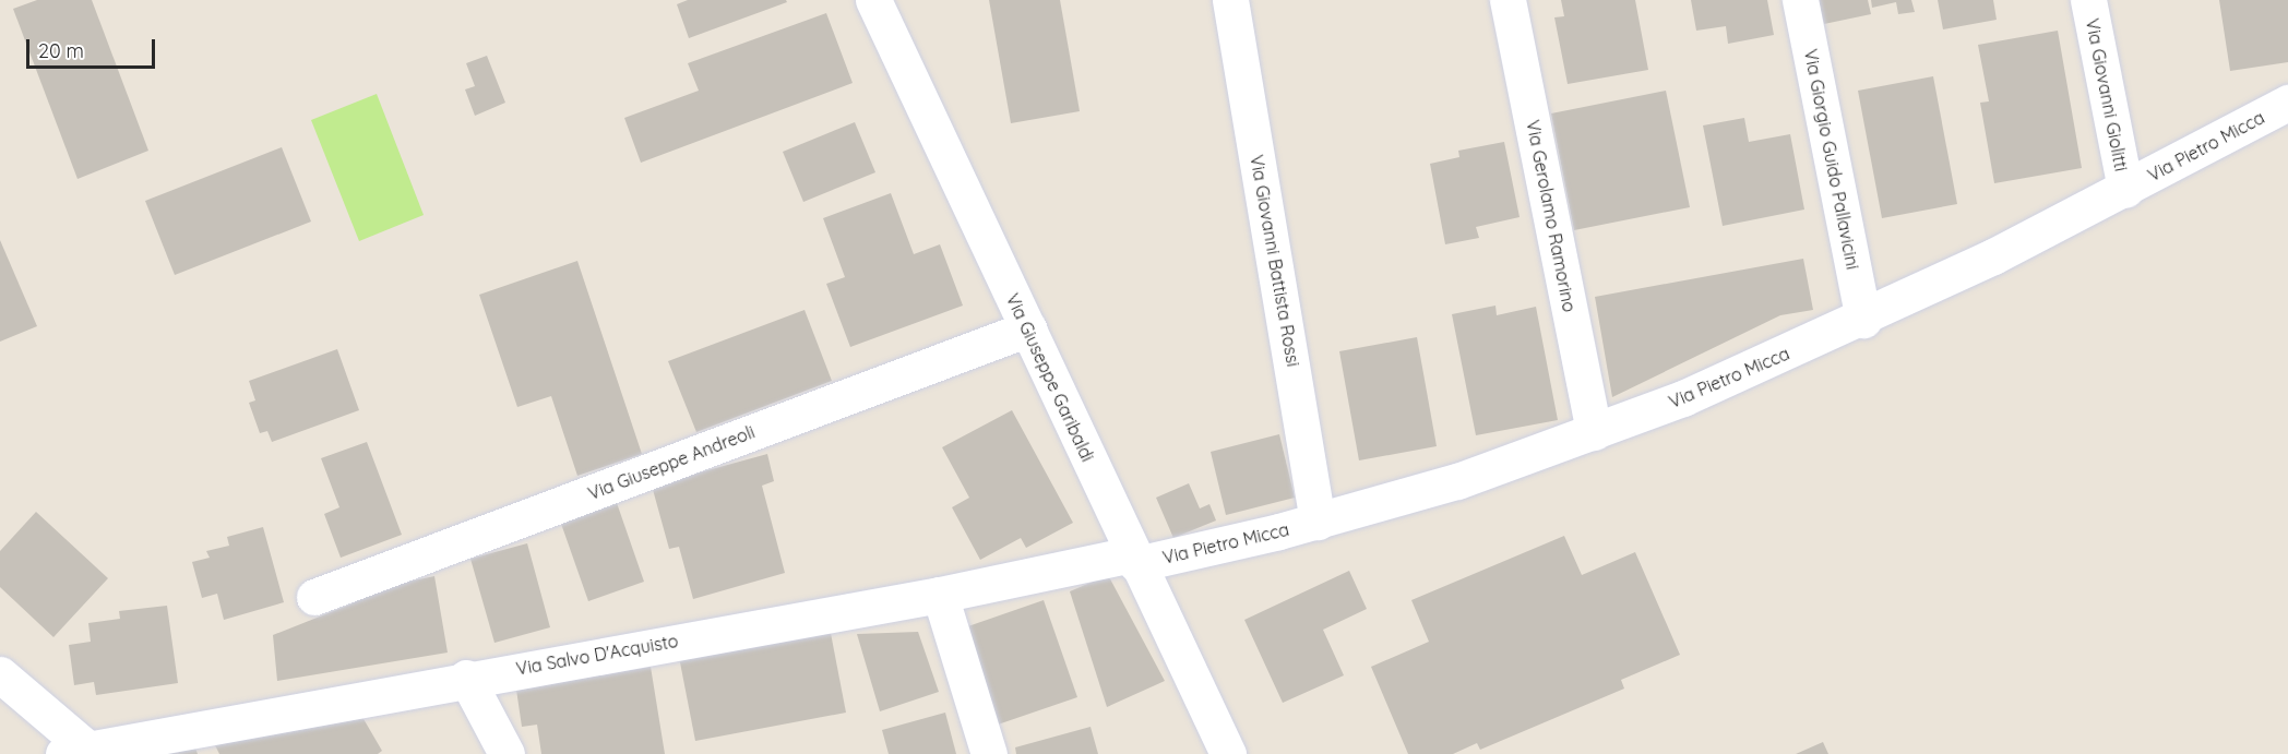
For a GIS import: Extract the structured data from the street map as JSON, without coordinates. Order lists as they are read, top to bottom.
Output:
{
  "streets": {
    "street": [
      "Via Giovanni Giolitti",
      "Via Pietro Micca",
      "Via Giorgio Guido Pallavicini",
      "Via Gerolamo Ramorino",
      "Via Giovanni Battista Rossi",
      "Via Giuseppe Garibaldi",
      "Via Giuseppe Andreoli",
      "Via Salvo D'Acquisto"
    ]
  },
  "crossings": [
    ["Via Giovanni Giolitti", "Via Pietro Micca"],
    ["Via Pietro Micca", "Via Giorgio Guido Pallavicini"],
    ["Via Pietro Micca", "Via Gerolamo Ramorino"],
    ["Via Pietro Micca", "Via Giovanni Battista Rossi"],
    ["Via Pietro Micca", "Via Giuseppe Garibaldi"],
    ["Via Pietro Micca", "Via Salvo D'Acquisto"],
    ["Via Giuseppe Garibaldi", "Via Giuseppe Andreoli"],
    ["Via Giuseppe Garibaldi", "Via Salvo D'Acquisto"]
  ],
  "scale_bar": "20 m"
}
